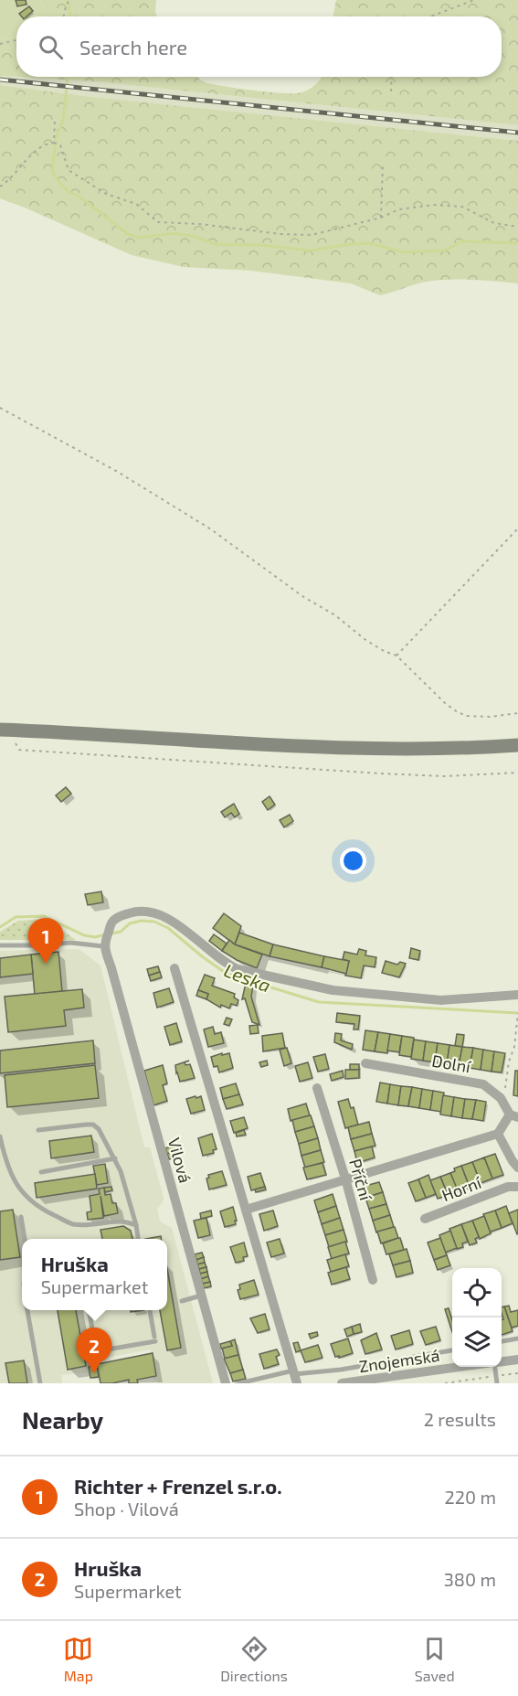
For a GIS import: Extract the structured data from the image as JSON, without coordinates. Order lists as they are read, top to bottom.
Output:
{
  "streets": {
    "street": [
      "Dolní",
      "Vilová",
      "Příční",
      "Horní",
      "Znojemská"
    ]
  },
  "water": ["Leska"],
  "page": {
    "search": "Search here",
    "pins": ["1", "2"],
    "popup": ["Hruška", "Supermarket"],
    "heading": ["Nearby", "2 results"],
    "list": [
      {
        "mark": "1",
        "name": "Richter + Frenzel s.r.o.",
        "note": "Shop · Vilová",
        "value": "220 m"
      },
      {
        "mark": "2",
        "name": "Hruška",
        "note": "Supermarket",
        "value": "380 m"
      }
    ],
    "nav": ["Map", "Directions", "Saved"]
  }
}
